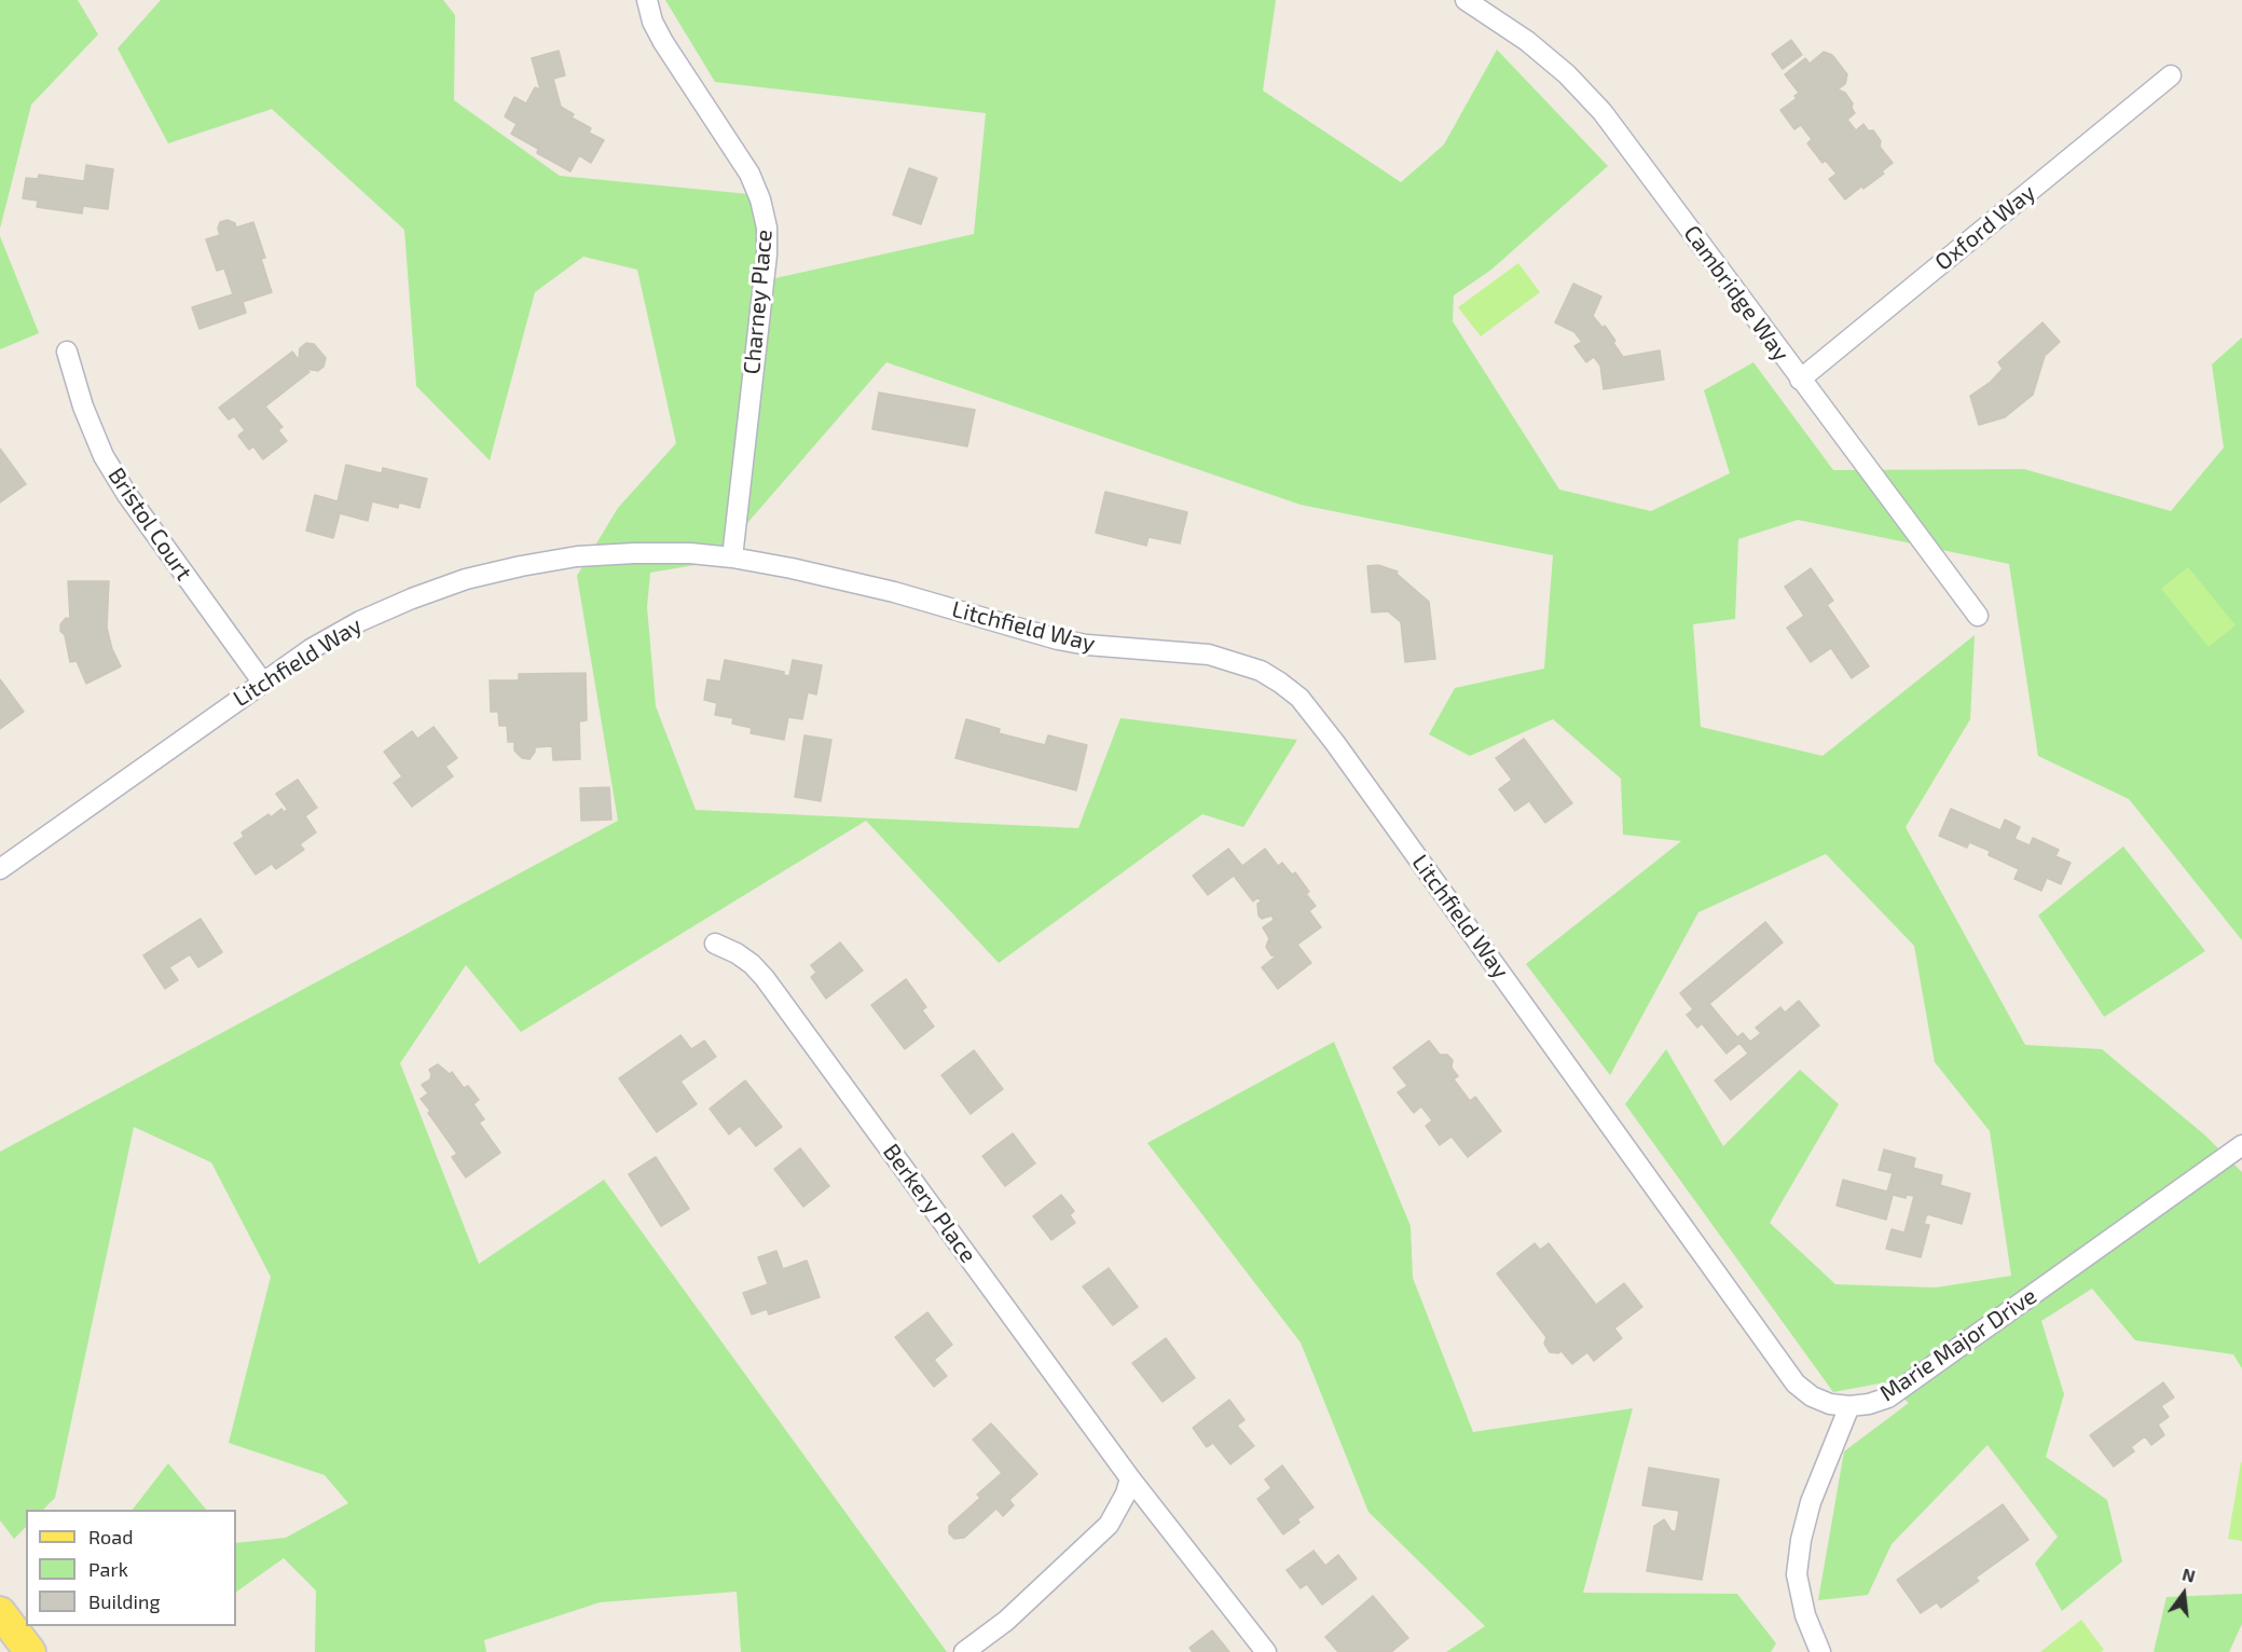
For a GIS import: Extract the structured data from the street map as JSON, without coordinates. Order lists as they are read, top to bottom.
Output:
{
  "streets": {
    "street": [
      "Oxford Way",
      "Cambridge Way",
      "Charney Place",
      "Bristol Court",
      "Litchfield Way",
      "Berkery Place",
      "Marie Major Drive"
    ]
  },
  "crossings": [
    ["Oxford Way", "Cambridge Way"],
    ["Charney Place", "Litchfield Way"],
    ["Bristol Court", "Litchfield Way"],
    ["Litchfield Way", "Marie Major Drive"]
  ],
  "legend": ["Road", "Park", "Building"],
  "north": "top"
}
